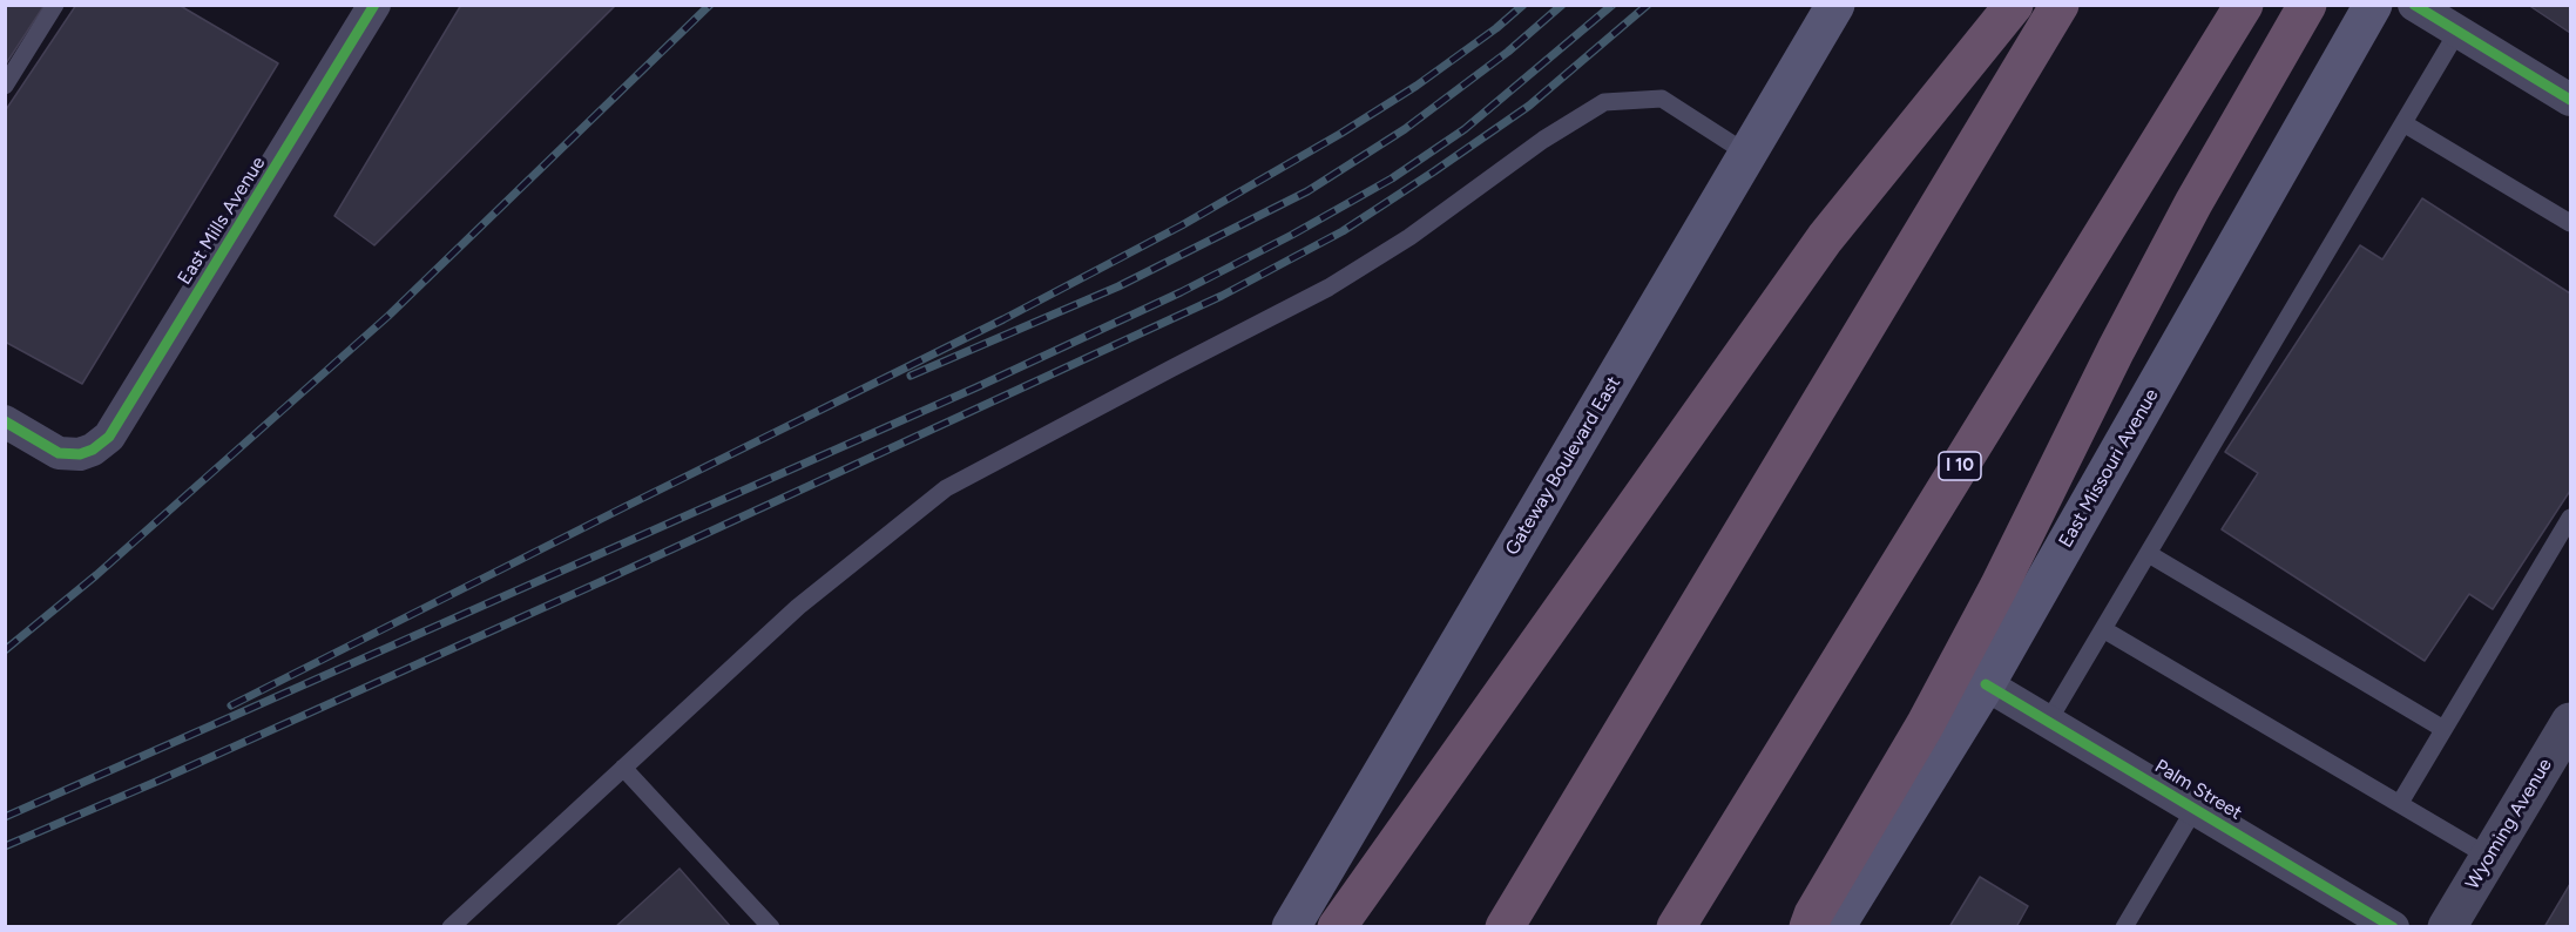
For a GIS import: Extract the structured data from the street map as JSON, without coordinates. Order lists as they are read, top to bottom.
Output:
{
  "streets": {
    "highway": ["I 10"],
    "main road": ["Gateway Boulevard East", "East Missouri Avenue"],
    "street": ["East Mills Avenue", "Palm Street", "Wyoming Avenue"]
  },
  "crossings": [
    ["East Missouri Avenue", "Palm Street"]
  ]
}
